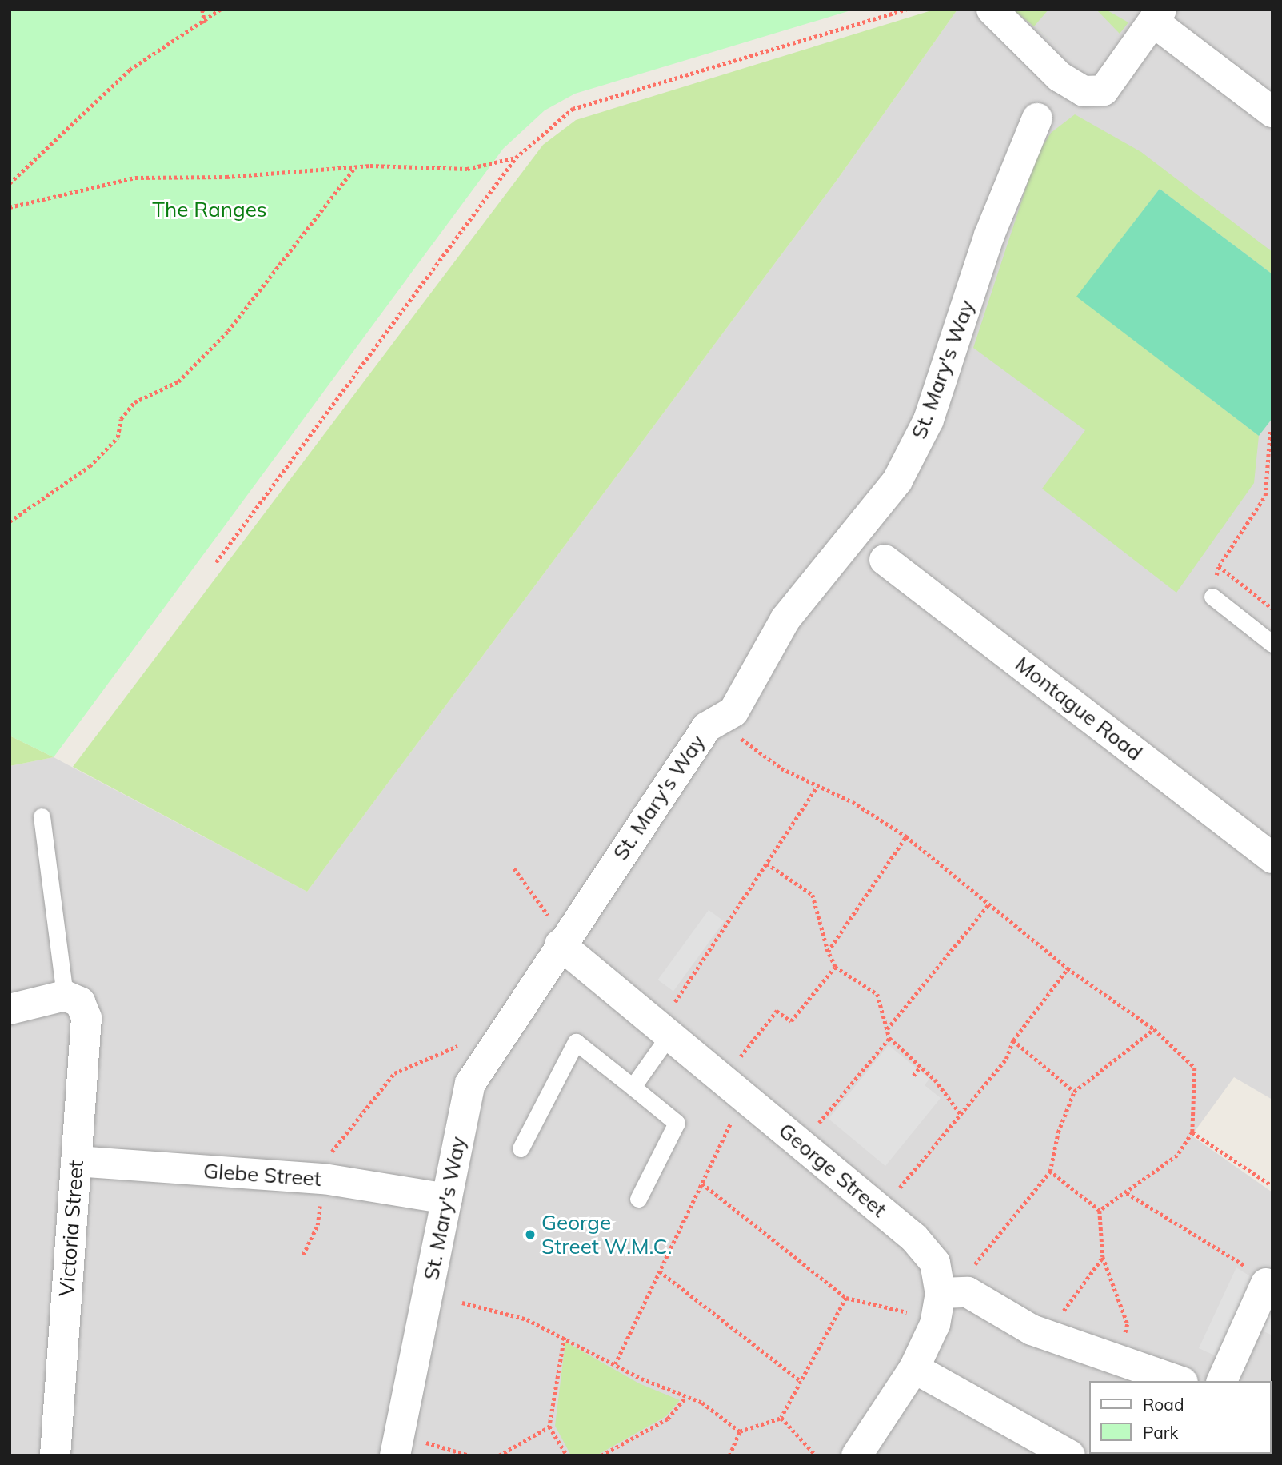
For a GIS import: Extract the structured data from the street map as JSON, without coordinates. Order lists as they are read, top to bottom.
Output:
{
  "streets": {
    "street": [
      "St. Mary's Way",
      "Montague Road",
      "George Street",
      "Glebe Street",
      "Victoria Street"
    ]
  },
  "crossings": [
    ["St. Mary's Way", "George Street"],
    ["St. Mary's Way", "Glebe Street"],
    ["Glebe Street", "Victoria Street"]
  ],
  "parks": ["The Ranges"],
  "places": ["George Street W.M.C."],
  "legend": ["Road", "Park"]
}
